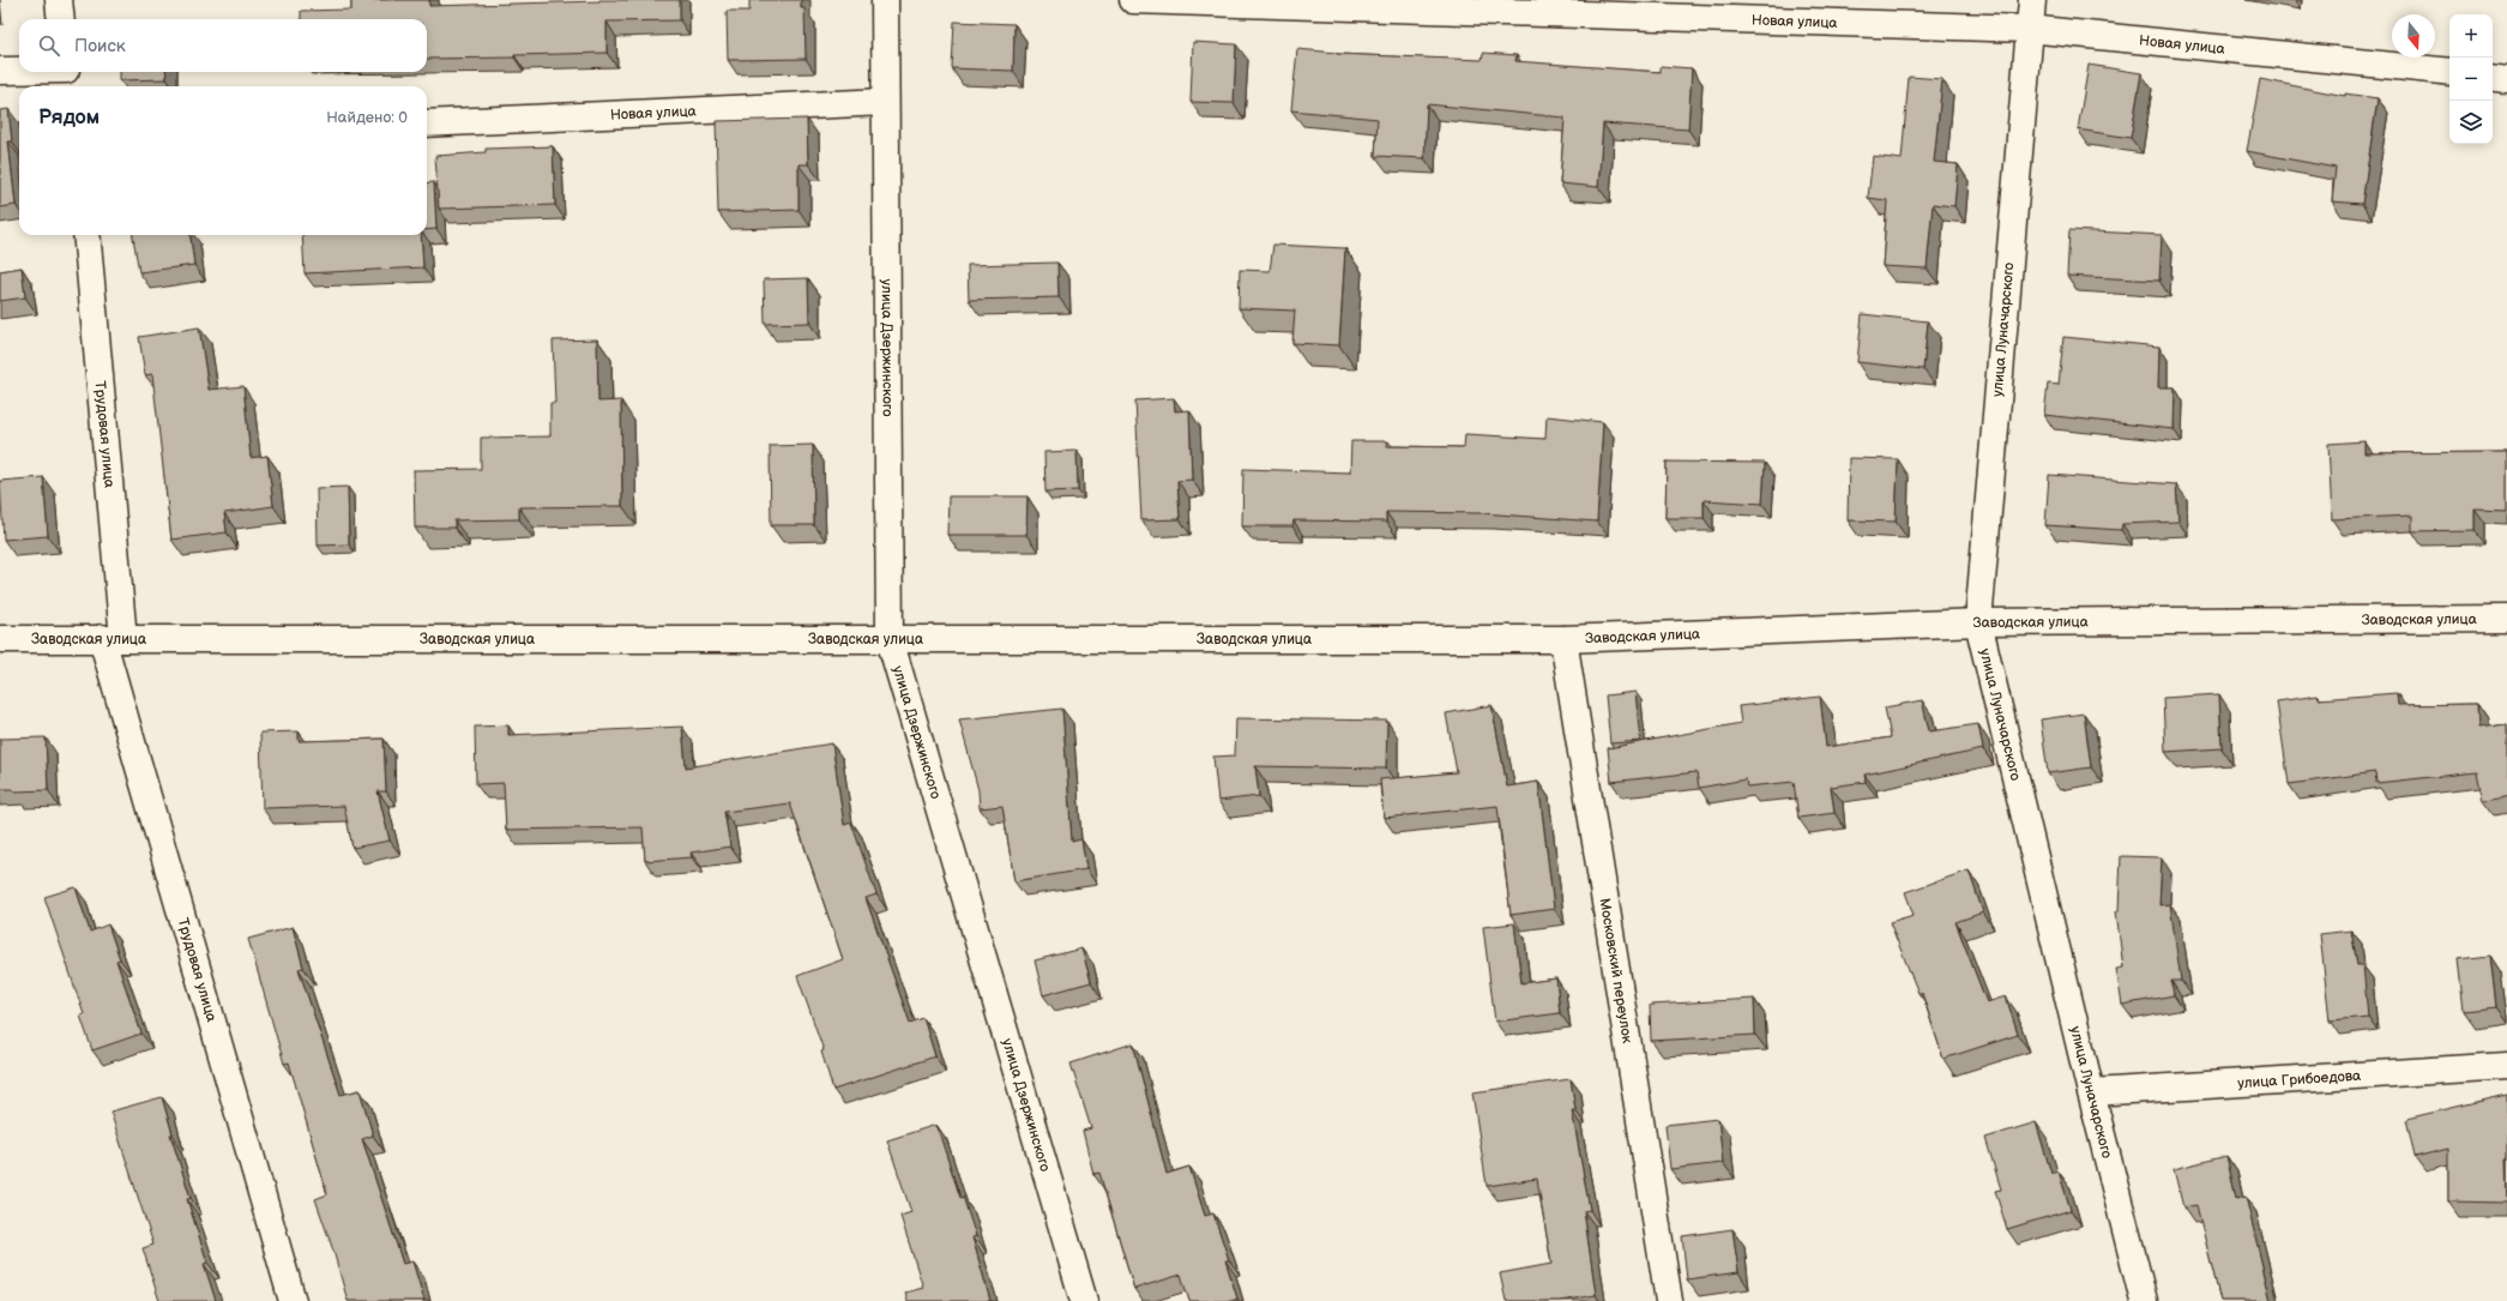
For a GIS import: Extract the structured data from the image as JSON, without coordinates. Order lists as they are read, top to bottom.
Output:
{
  "streets": {
    "street": [
      "Новая улица",
      "улица Луначарского",
      "улица Дзержинского",
      "Трудовая улица",
      "Заводская улица",
      "Московский переулок",
      "улица Грибоедова"
    ]
  },
  "crossings": [
    ["Новая улица", "улица Луначарского"],
    ["Новая улица", "улица Дзержинского"],
    ["улица Луначарского", "Заводская улица"],
    ["улица Луначарского", "улица Грибоедова"],
    ["улица Дзержинского", "Заводская улица"],
    ["Трудовая улица", "Заводская улица"],
    ["Заводская улица", "Московский переулок"]
  ],
  "north": "bottom",
  "page": {
    "map_buttons": ["+", "−"],
    "search": "Поиск",
    "heading": ["Рядом", "Найдено: 0"]
  }
}
